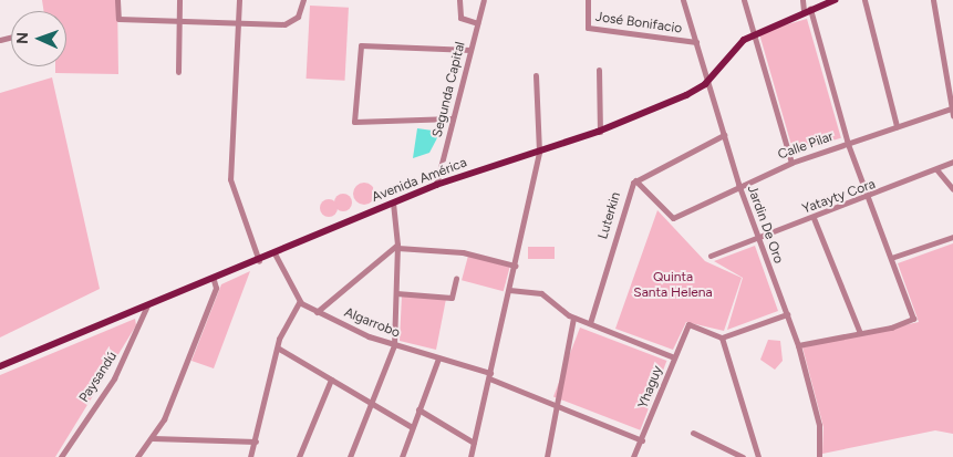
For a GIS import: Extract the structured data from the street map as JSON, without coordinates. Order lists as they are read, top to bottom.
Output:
{
  "streets": {
    "main road": ["Avenida América"],
    "street": [
      "José Bonifacio",
      "Segunda Capital",
      "Calle Pilar",
      "Yatayty Cora",
      "Luterkin",
      "Jardin De Oro",
      "Algarrobo",
      "Paysandú",
      "Yhaguy"
    ]
  },
  "crossings": [
    ["José Bonifacio", "Jardin De Oro"],
    ["Segunda Capital", "Avenida América"],
    ["Calle Pilar", "Luterkin"],
    ["Calle Pilar", "Jardin De Oro"],
    ["Avenida América", "Jardin De Oro"],
    ["Avenida América", "Paysandú"],
    ["Yatayty Cora", "Jardin De Oro"],
    ["Luterkin", "Jardin De Oro"],
    ["Algarrobo", "Yhaguy"]
  ],
  "parks": ["Quinta Santa Helena"],
  "north": "left"
}
